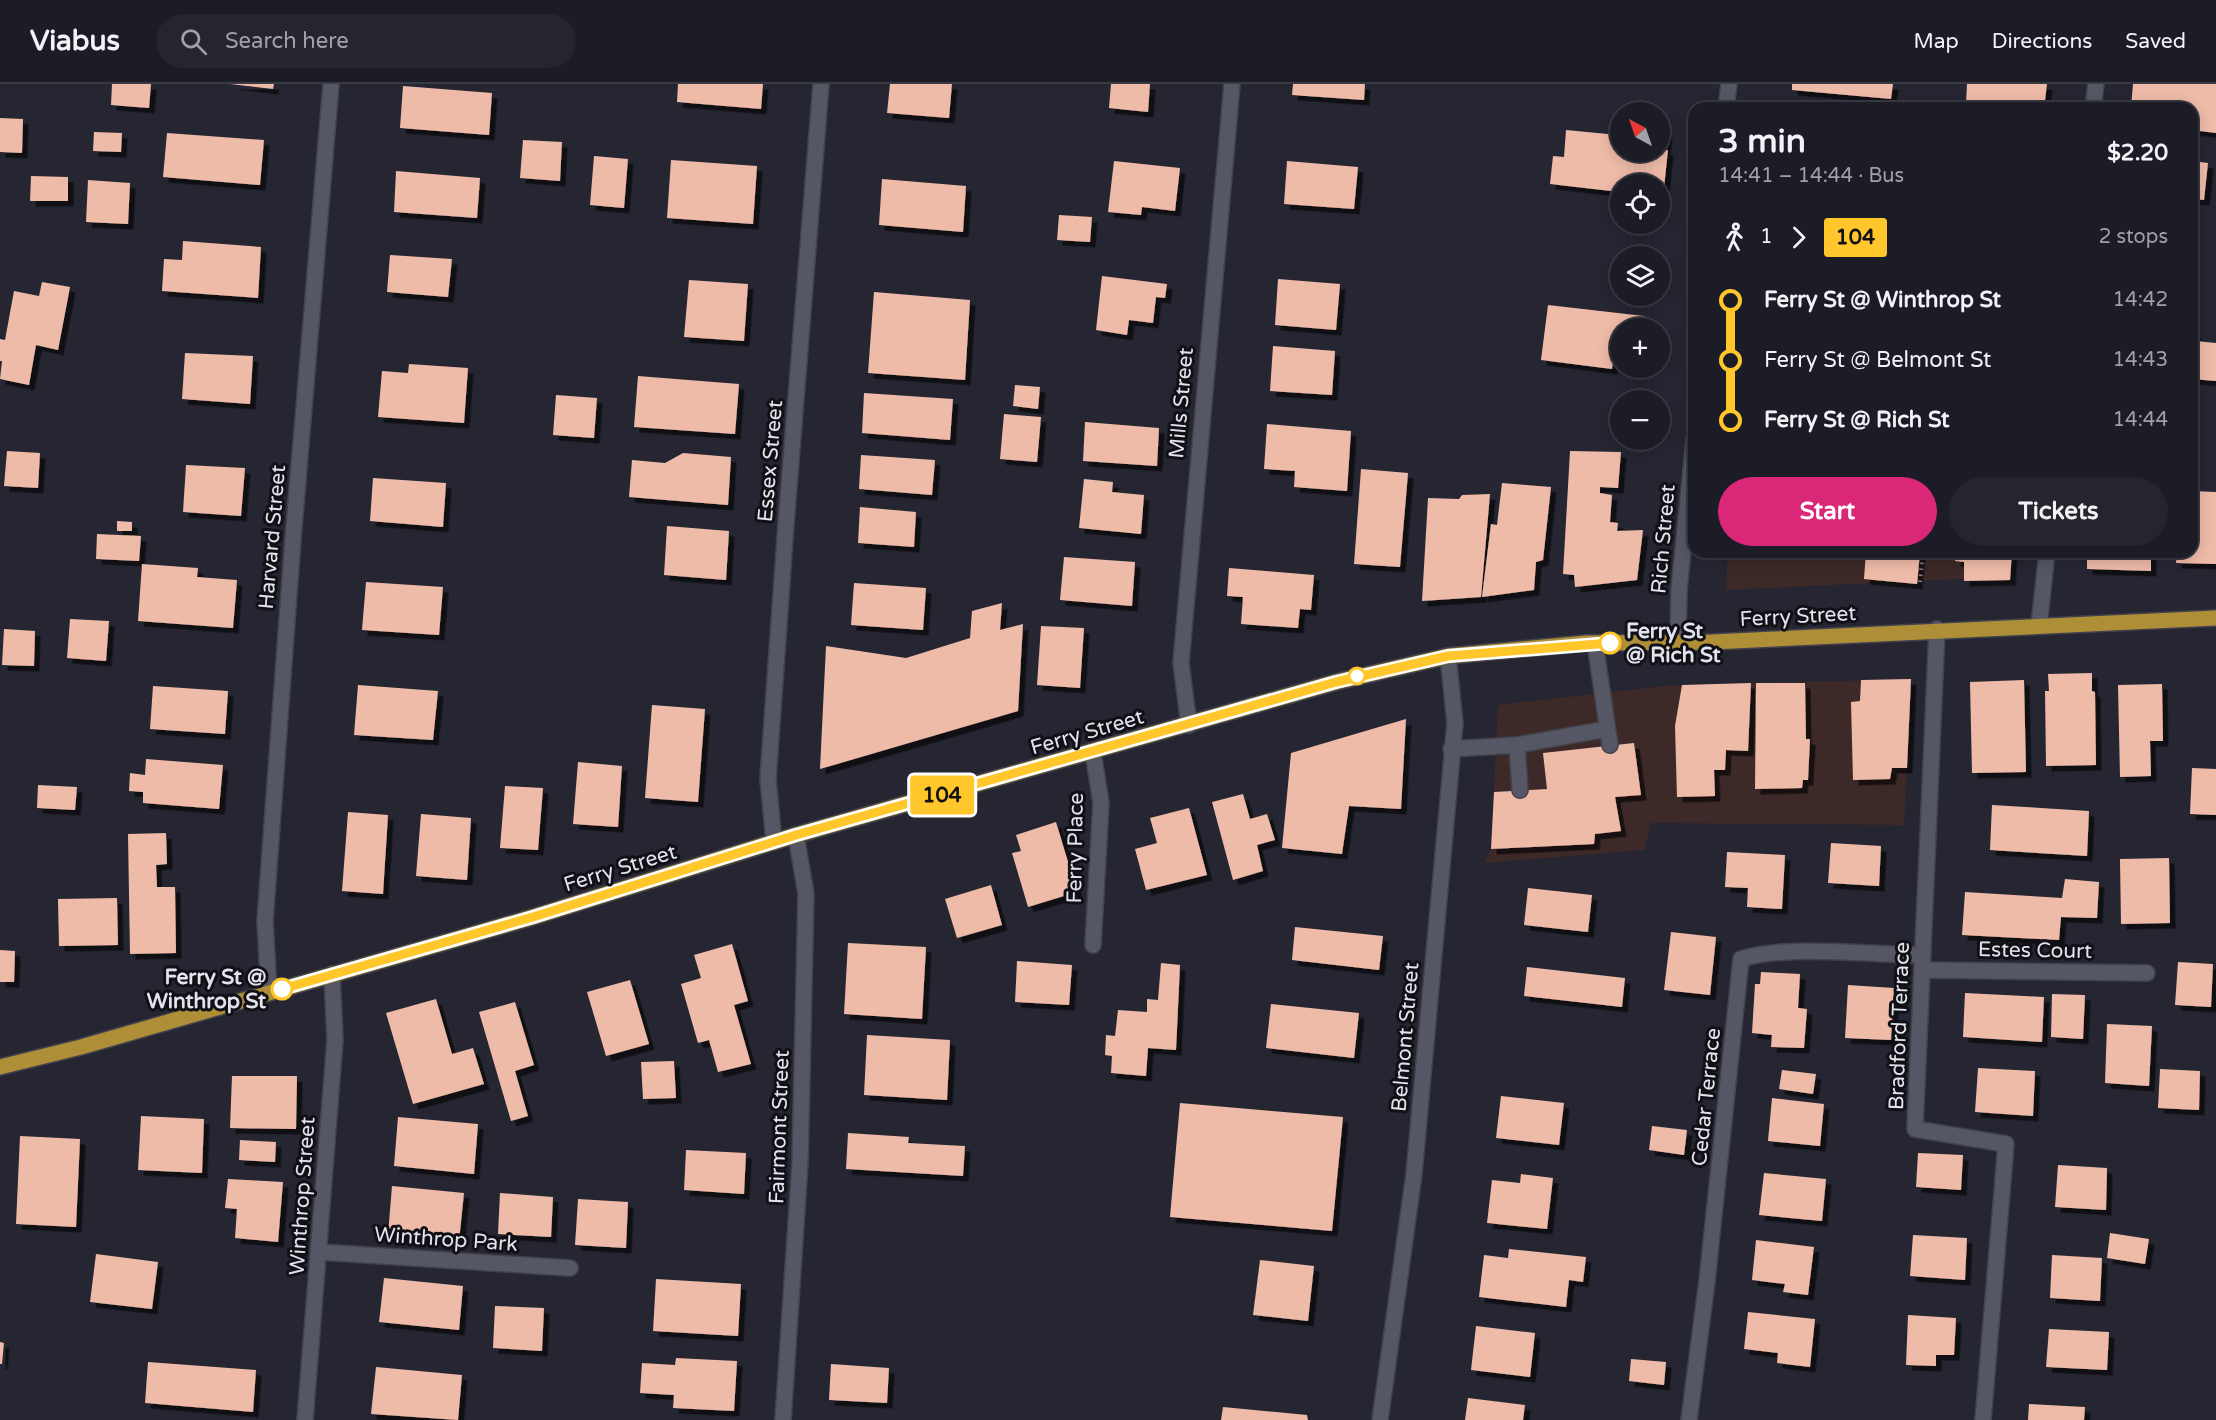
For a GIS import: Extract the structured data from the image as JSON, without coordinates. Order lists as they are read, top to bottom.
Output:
{
  "streets": {
    "main road": ["Ferry Street"],
    "street": [
      "Mills Street",
      "Essex Street",
      "Harvard Street",
      "Rich Street",
      "Ferry Place",
      "Estes Court",
      "Bradford Terrace",
      "Belmont Street",
      "Cedar Terrace",
      "Fairmont Street",
      "Winthrop Street",
      "Winthrop Park"
    ]
  },
  "crossings": [
    ["Mills Street", "Ferry Street"],
    ["Essex Street", "Ferry Street"],
    ["Harvard Street", "Ferry Street"],
    ["Rich Street", "Ferry Street"],
    ["Ferry Street", "Ferry Place"],
    ["Ferry Street", "Bradford Terrace"],
    ["Ferry Street", "Belmont Street"],
    ["Ferry Street", "Fairmont Street"],
    ["Ferry Street", "Winthrop Street"],
    ["Estes Court", "Bradford Terrace"],
    ["Estes Court", "Cedar Terrace"],
    ["Bradford Terrace", "Cedar Terrace"],
    ["Winthrop Street", "Winthrop Park"]
  ],
  "places": ["Ferry St @ Rich St", "Ferry St @ Winthrop St"],
  "lines": ["bus line 104"],
  "north": "top left",
  "page": {
    "header": "Viabus",
    "search": "Search here",
    "nav": ["Map", "Directions", "Saved"],
    "on_map": "104",
    "map_buttons": ["+", "−"],
    "heading": ["3 min", "14:41 – 14:44 · Bus", "$2.20"],
    "legs": ["1", "104", "2 stops"],
    "list": [
      {
        "name": "Ferry St @ Winthrop St",
        "value": "14:42"
      },
      {
        "name": "Ferry St @ Belmont St",
        "value": "14:43"
      },
      {
        "name": "Ferry St @ Rich St",
        "value": "14:44"
      }
    ],
    "buttons": ["Start", "Tickets"]
  }
}
